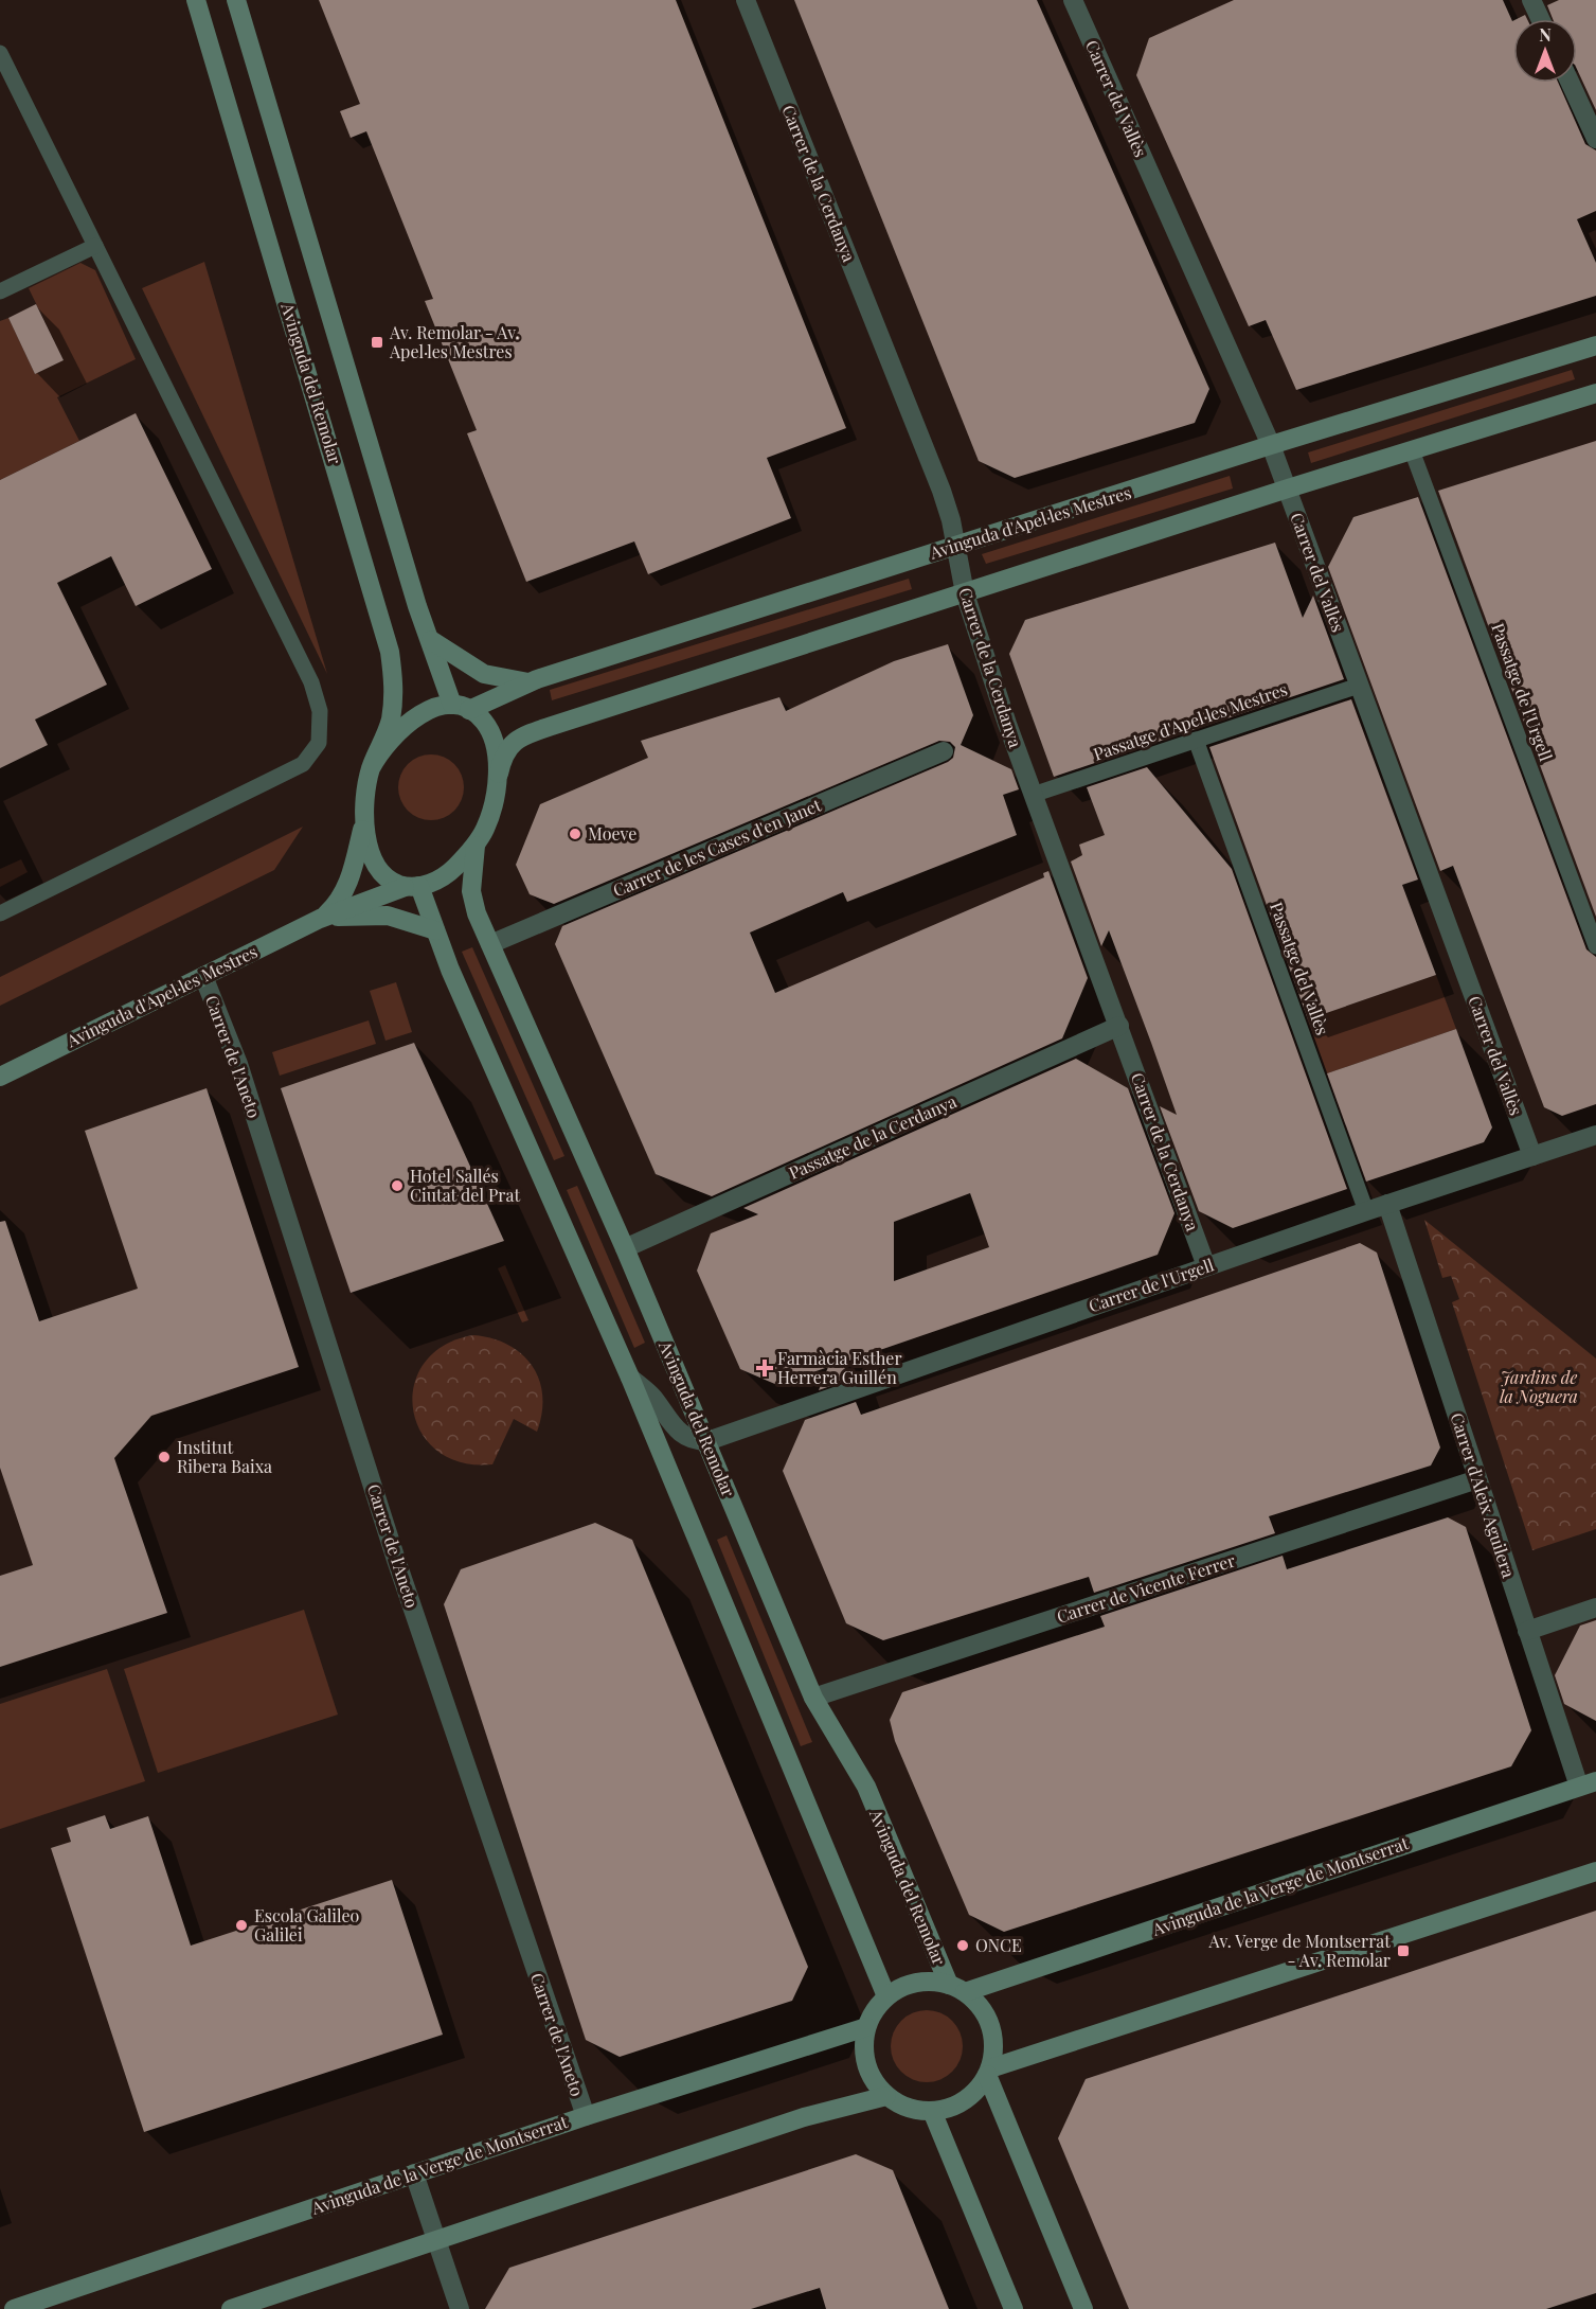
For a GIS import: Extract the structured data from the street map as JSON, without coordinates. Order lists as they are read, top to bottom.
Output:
{
  "streets": {
    "street": [
      "Carrer del Vallès",
      "Carrer de la Cerdanya",
      "Avinguda del Remolar",
      "Avinguda d'Apel·les Mestres",
      "Carrer de les Cases d'en Janet",
      "Carrer de l'Aneto",
      "Passatge de la Cerdanya",
      "Carrer de l'Urgell",
      "Carrer d'Aleix Aguilera",
      "Carrer de Vicente Ferrer",
      "Avinguda de la Verge de Montserrat"
    ],
    "lane": ["Passatge de l'Urgell", "Passatge d'Apel·les Mestres", "Passatge del Vallès"]
  },
  "crossings": [
    ["Carrer del Vallès", "Avinguda d'Apel·les Mestres"],
    ["Carrer del Vallès", "Passatge d'Apel·les Mestres"],
    ["Carrer del Vallès", "Carrer de l'Urgell"],
    ["Carrer de la Cerdanya", "Avinguda d'Apel·les Mestres"],
    ["Carrer de la Cerdanya", "Passatge d'Apel·les Mestres"],
    ["Carrer de la Cerdanya", "Passatge de la Cerdanya"],
    ["Carrer de la Cerdanya", "Carrer de l'Urgell"],
    ["Avinguda del Remolar", "Avinguda d'Apel·les Mestres"],
    ["Avinguda del Remolar", "Carrer de les Cases d'en Janet"],
    ["Avinguda del Remolar", "Passatge de la Cerdanya"],
    ["Avinguda del Remolar", "Carrer de l'Urgell"],
    ["Avinguda del Remolar", "Carrer de Vicente Ferrer"],
    ["Avinguda del Remolar", "Avinguda de la Verge de Montserrat"],
    ["Avinguda d'Apel·les Mestres", "Carrer de l'Aneto"],
    ["Passatge d'Apel·les Mestres", "Passatge del Vallès"],
    ["Passatge del Vallès", "Carrer de l'Urgell"],
    ["Carrer de l'Aneto", "Avinguda de la Verge de Montserrat"],
    ["Carrer de l'Urgell", "Carrer d'Aleix Aguilera"],
    ["Carrer d'Aleix Aguilera", "Carrer de Vicente Ferrer"],
    ["Carrer d'Aleix Aguilera", "Avinguda de la Verge de Montserrat"]
  ],
  "parks": ["Jardins de la Noguera"],
  "places": {
    "transit": ["Av. Remolar - Av. Apel·les Mestres", "Av. Verge de Montserrat - Av. Remolar"],
    "other": [
      "Moeve",
      "Hotel Sallés Ciutat del Prat",
      "Institut Ribera Baixa",
      "Escola Galileo Galilei",
      "ONCE"
    ],
    "health": ["Farmàcia Esther Herrera Guillén"]
  },
  "north": "top"
}
